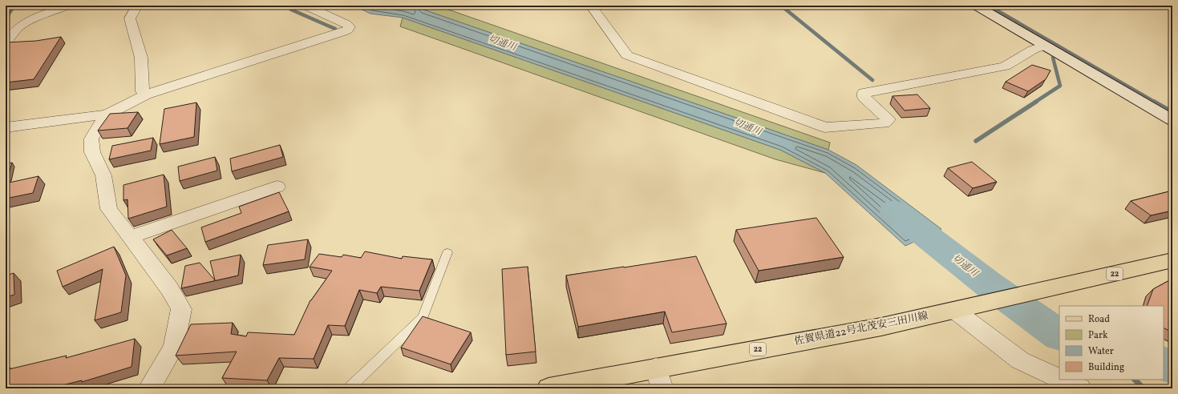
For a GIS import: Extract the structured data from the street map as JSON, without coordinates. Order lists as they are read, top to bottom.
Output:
{
  "streets": {
    "main road": ["22", "佐賀県道22号北茂安三田川線"]
  },
  "water": ["切通川"],
  "legend": [
    "Road",
    "Park",
    "Water",
    "Building"
  ]
}
